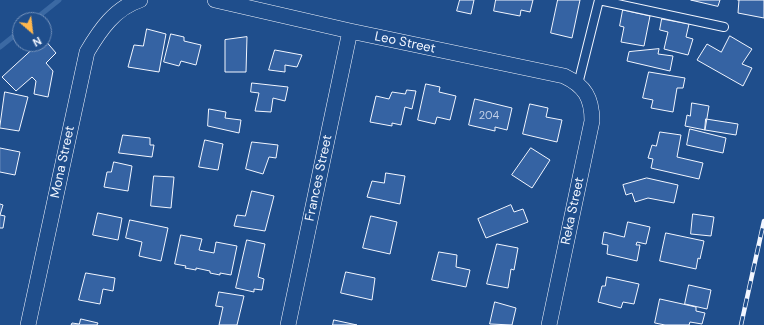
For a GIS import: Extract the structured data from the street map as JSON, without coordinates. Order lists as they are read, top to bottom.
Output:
{
  "streets": {
    "street": [
      "Leo Street",
      "Mona Street",
      "Frances Street",
      "Reka Street"
    ]
  },
  "crossings": [
    ["Leo Street", "Frances Street"],
    ["Leo Street", "Reka Street"]
  ],
  "house_numbers": ["204"],
  "north": "bottom right"
}
